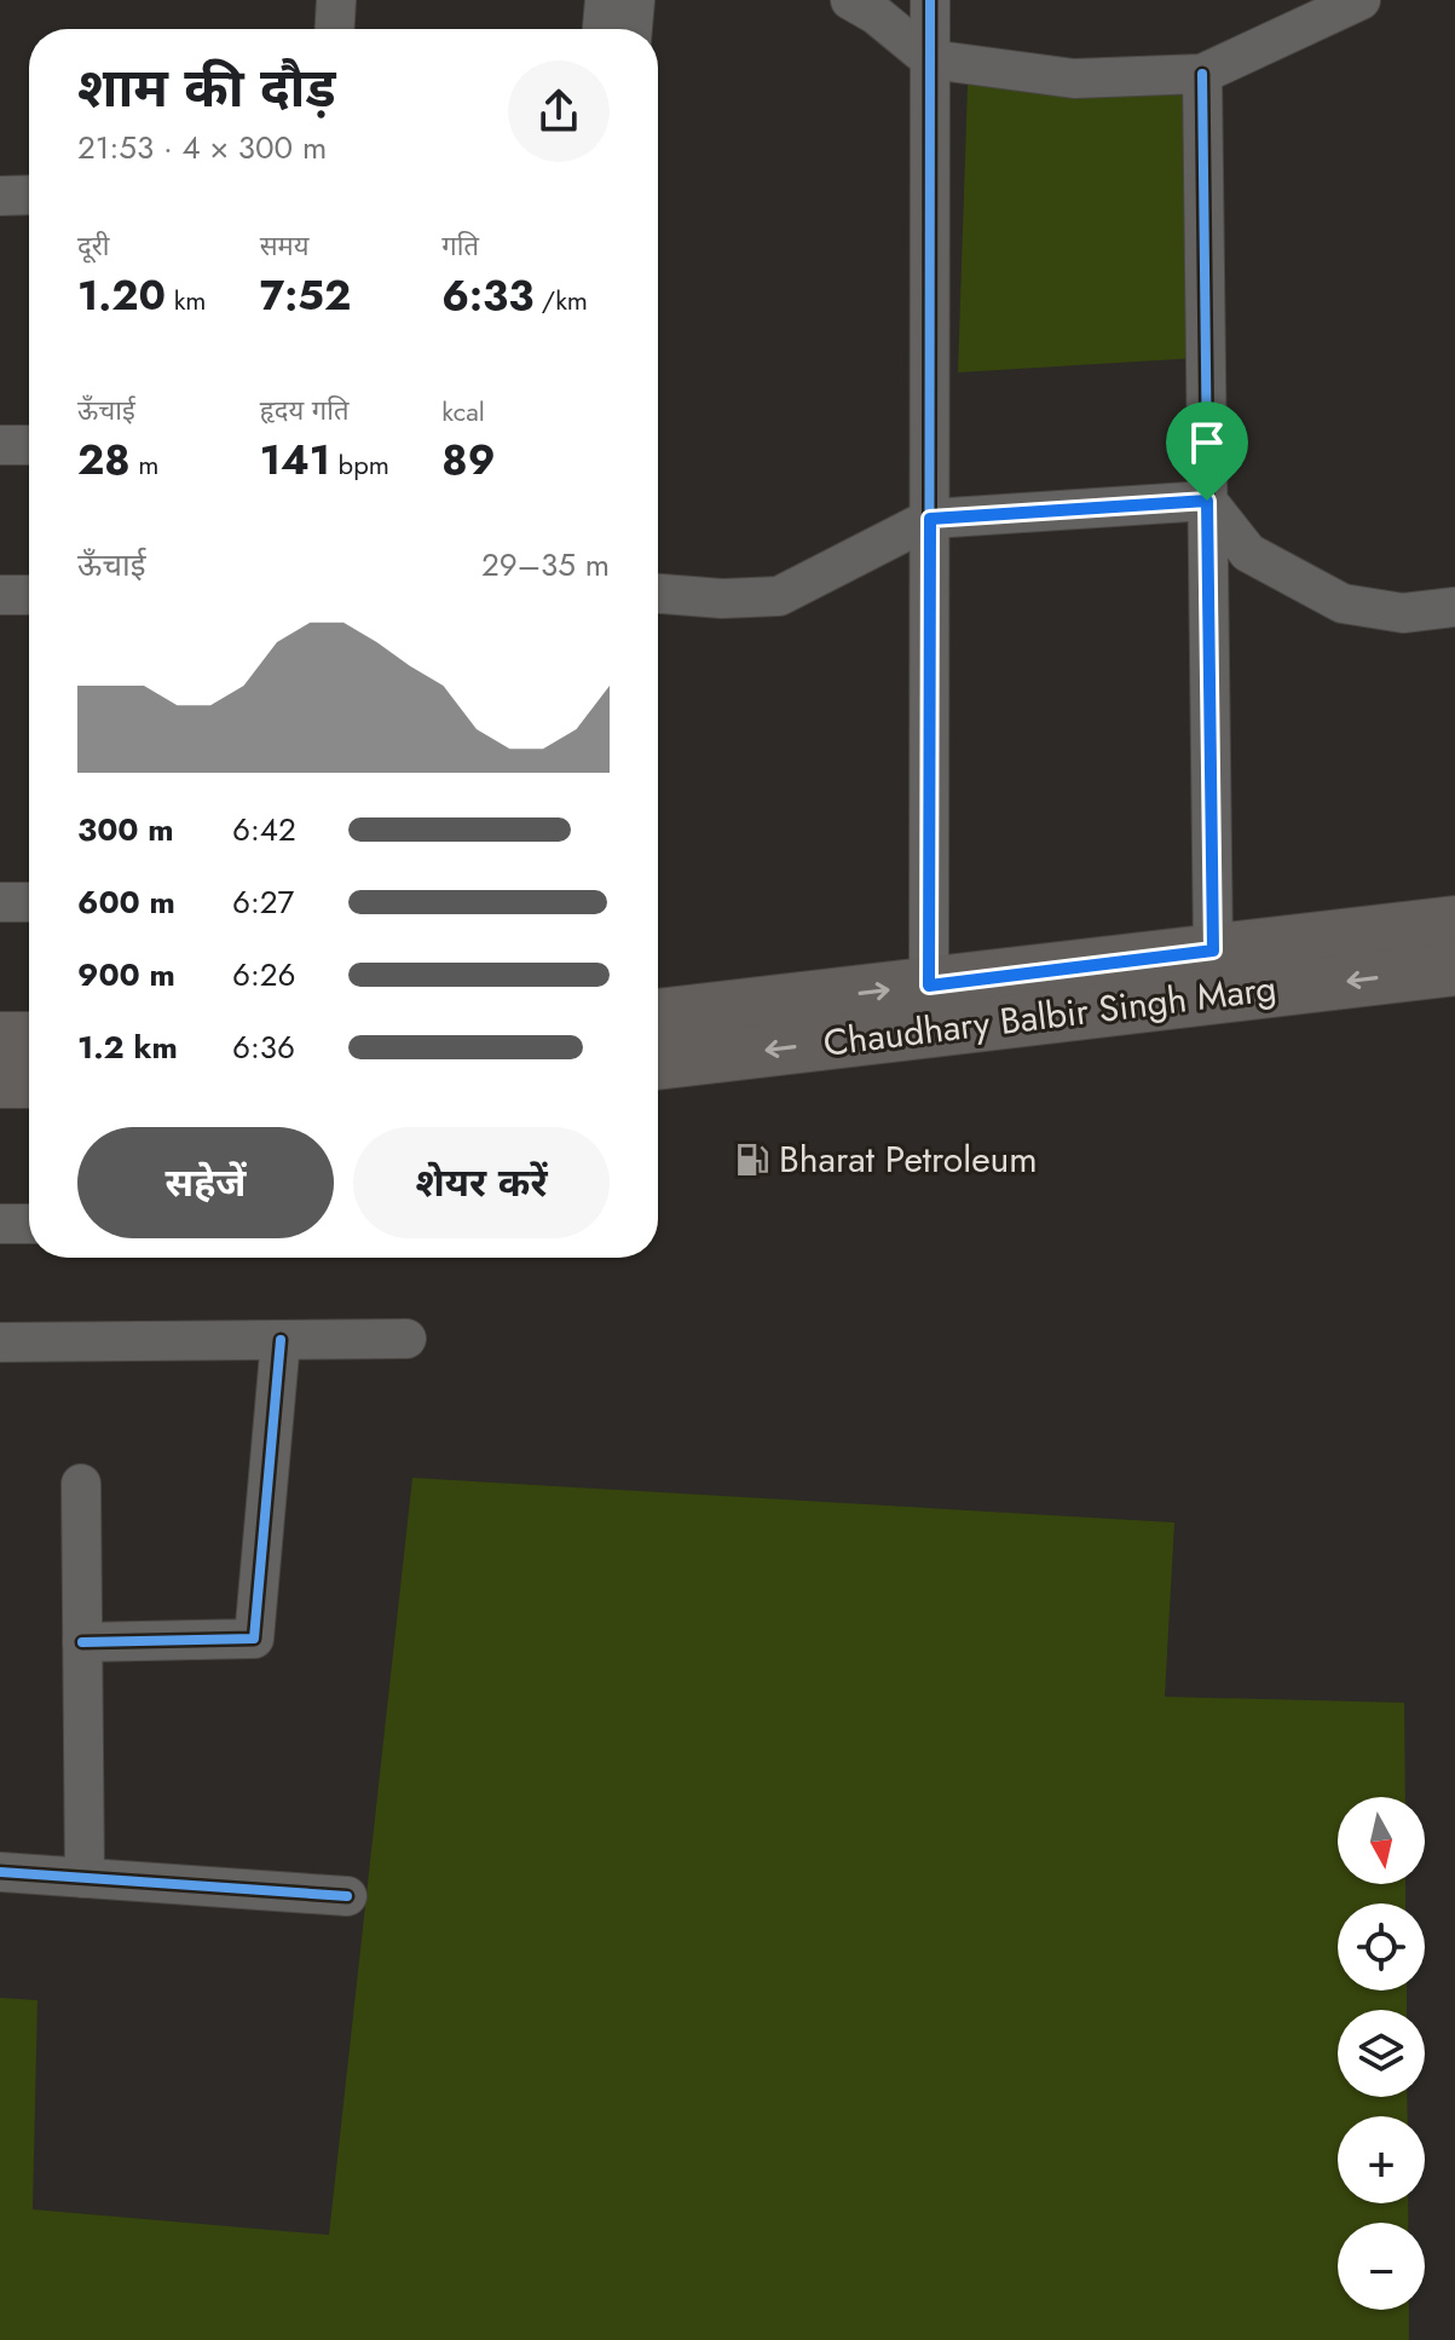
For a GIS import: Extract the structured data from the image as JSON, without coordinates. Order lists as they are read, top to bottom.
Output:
{
  "streets": {
    "street": ["Chaudhary Balbir Singh Marg"]
  },
  "places": {
    "fuel station": ["Bharat Petroleum"]
  },
  "north": "bottom",
  "page": {
    "heading": ["शाम की दौड़", "21:53 · 4 × 300 m"],
    "stats": [
      ["दूरी", "1.20 km"],
      ["समय", "7:52"],
      ["गति", "6:33 /km"],
      ["ऊँचाई", "28 m"],
      ["हृदय गति", "141 bpm"],
      ["kcal", "89"]
    ],
    "chart": ["ऊँचाई", "29–35 m"],
    "list": [
      {
        "name": "300 m",
        "note": "6:42"
      },
      {
        "name": "600 m",
        "note": "6:27"
      },
      {
        "name": "900 m",
        "note": "6:26"
      },
      {
        "name": "1.2 km",
        "note": "6:36"
      }
    ],
    "buttons": ["सहेजें", "शेयर करें"],
    "map_buttons": ["+", "−"]
  }
}
